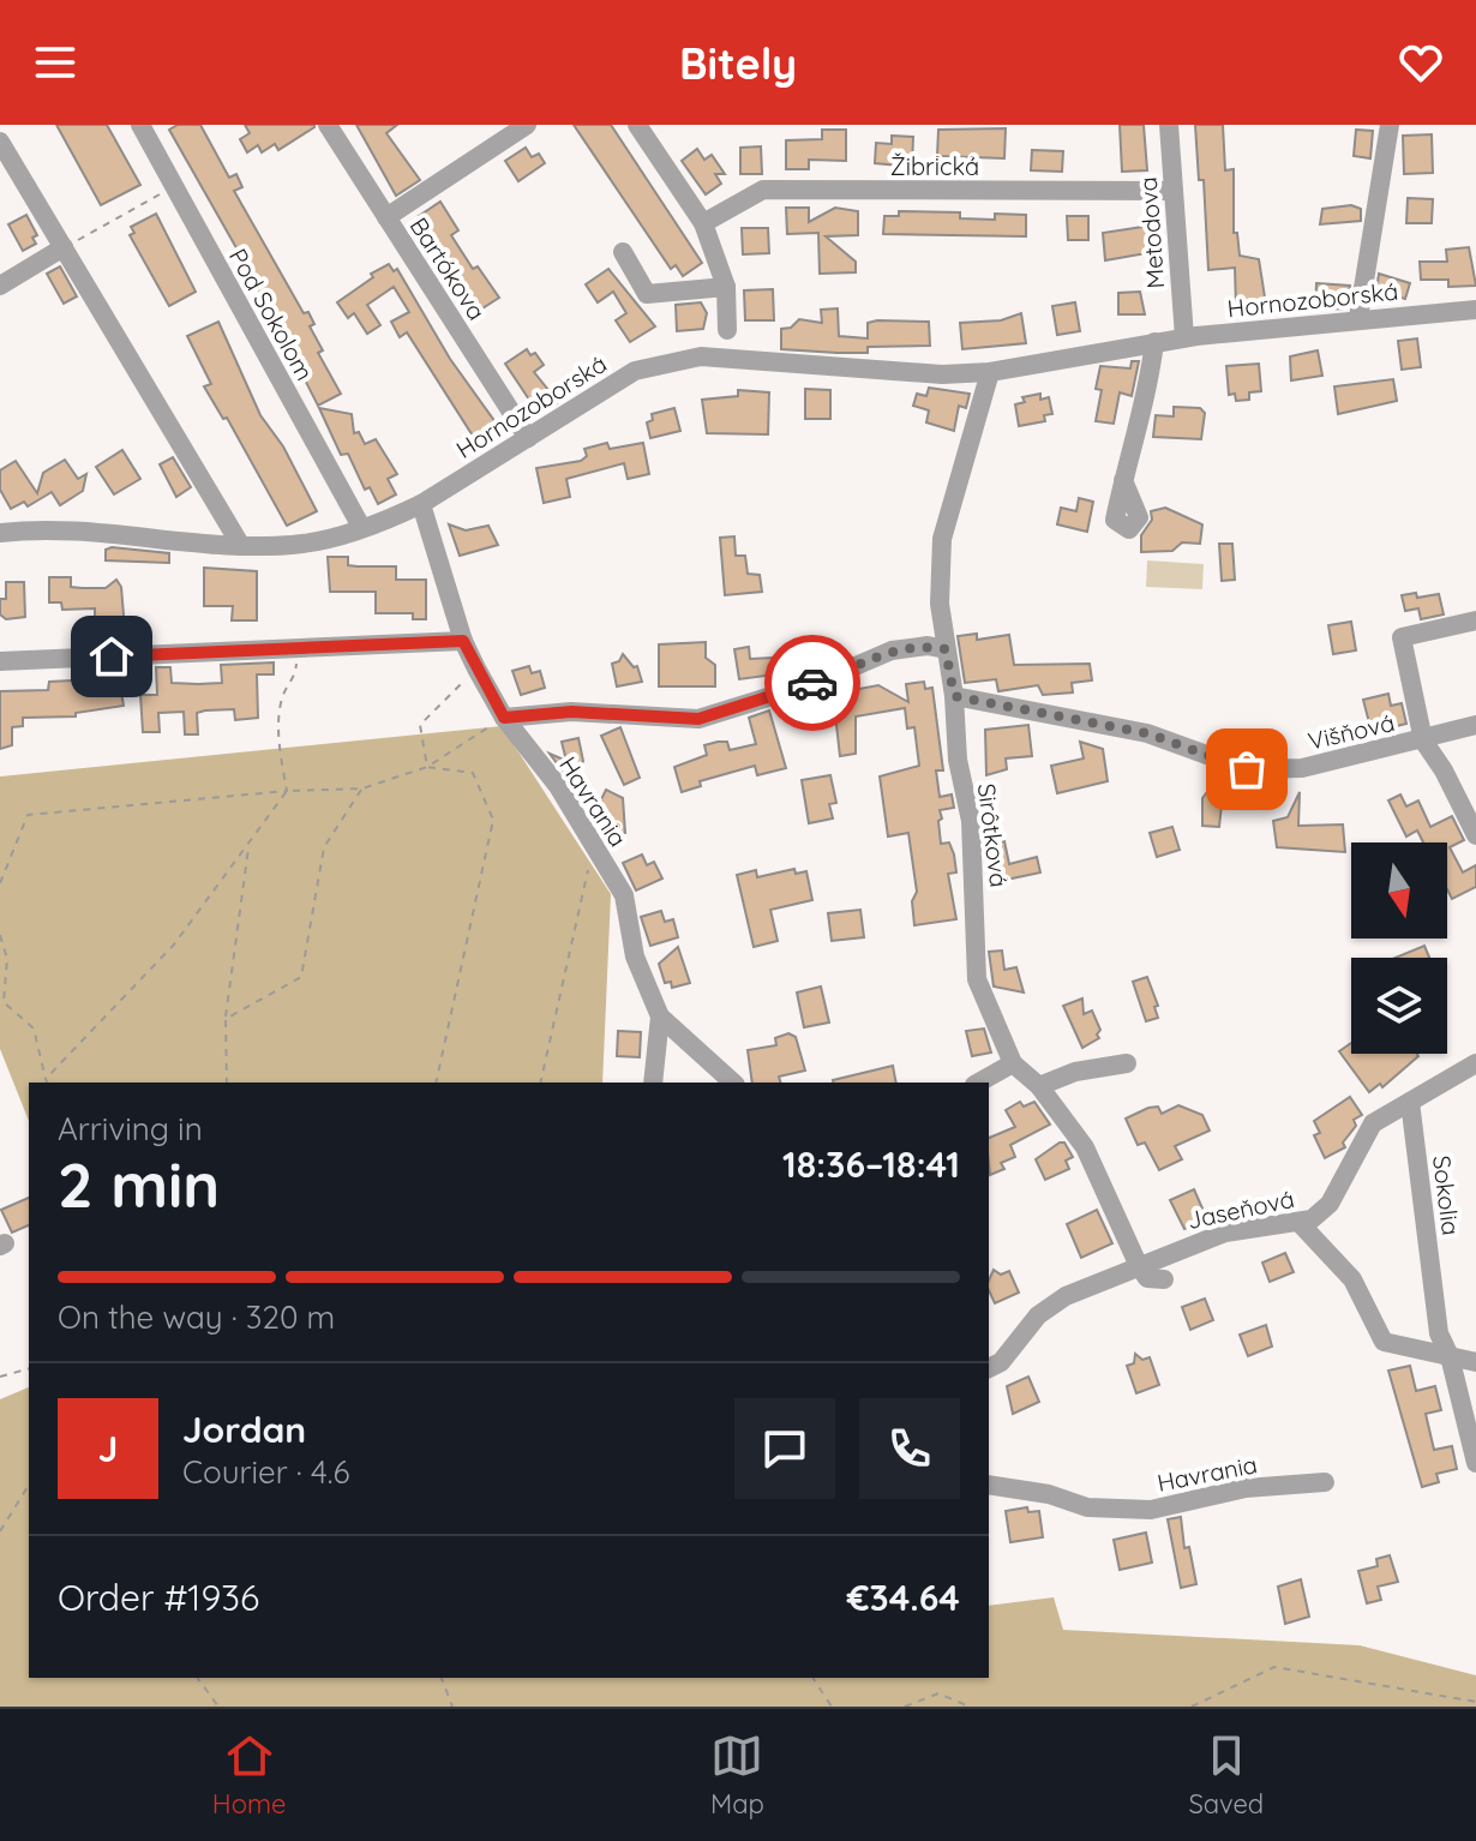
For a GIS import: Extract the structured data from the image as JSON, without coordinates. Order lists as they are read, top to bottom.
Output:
{
  "streets": {
    "street": [
      "Žibrická",
      "Metodova",
      "Bartókova",
      "Hornozoborská",
      "Pod Sokolom",
      "Višňová",
      "Havrania",
      "Sirôtková",
      "Sokolia",
      "Jaseňová"
    ]
  },
  "crossings": [
    ["Žibrická", "Metodova"],
    ["Metodova", "Hornozoborská"],
    ["Bartókova", "Hornozoborská"],
    ["Hornozoborská", "Pod Sokolom"],
    ["Hornozoborská", "Havrania"],
    ["Hornozoborská", "Sirôtková"],
    ["Višňová", "Sirôtková"],
    ["Sirôtková", "Jaseňová"],
    ["Sokolia", "Jaseňová"]
  ],
  "north": "bottom",
  "page": {
    "header": "Bitely",
    "heading": ["2 min", "Arriving in", "18:36–18:41"],
    "panel": [
      "Jordan",
      "Courier · 4.6",
      "Order #1936",
      "€34.64"
    ],
    "bar": "On the way · 320 m",
    "round": "J",
    "tabs": ["Home", "Map", "Saved"]
  }
}
